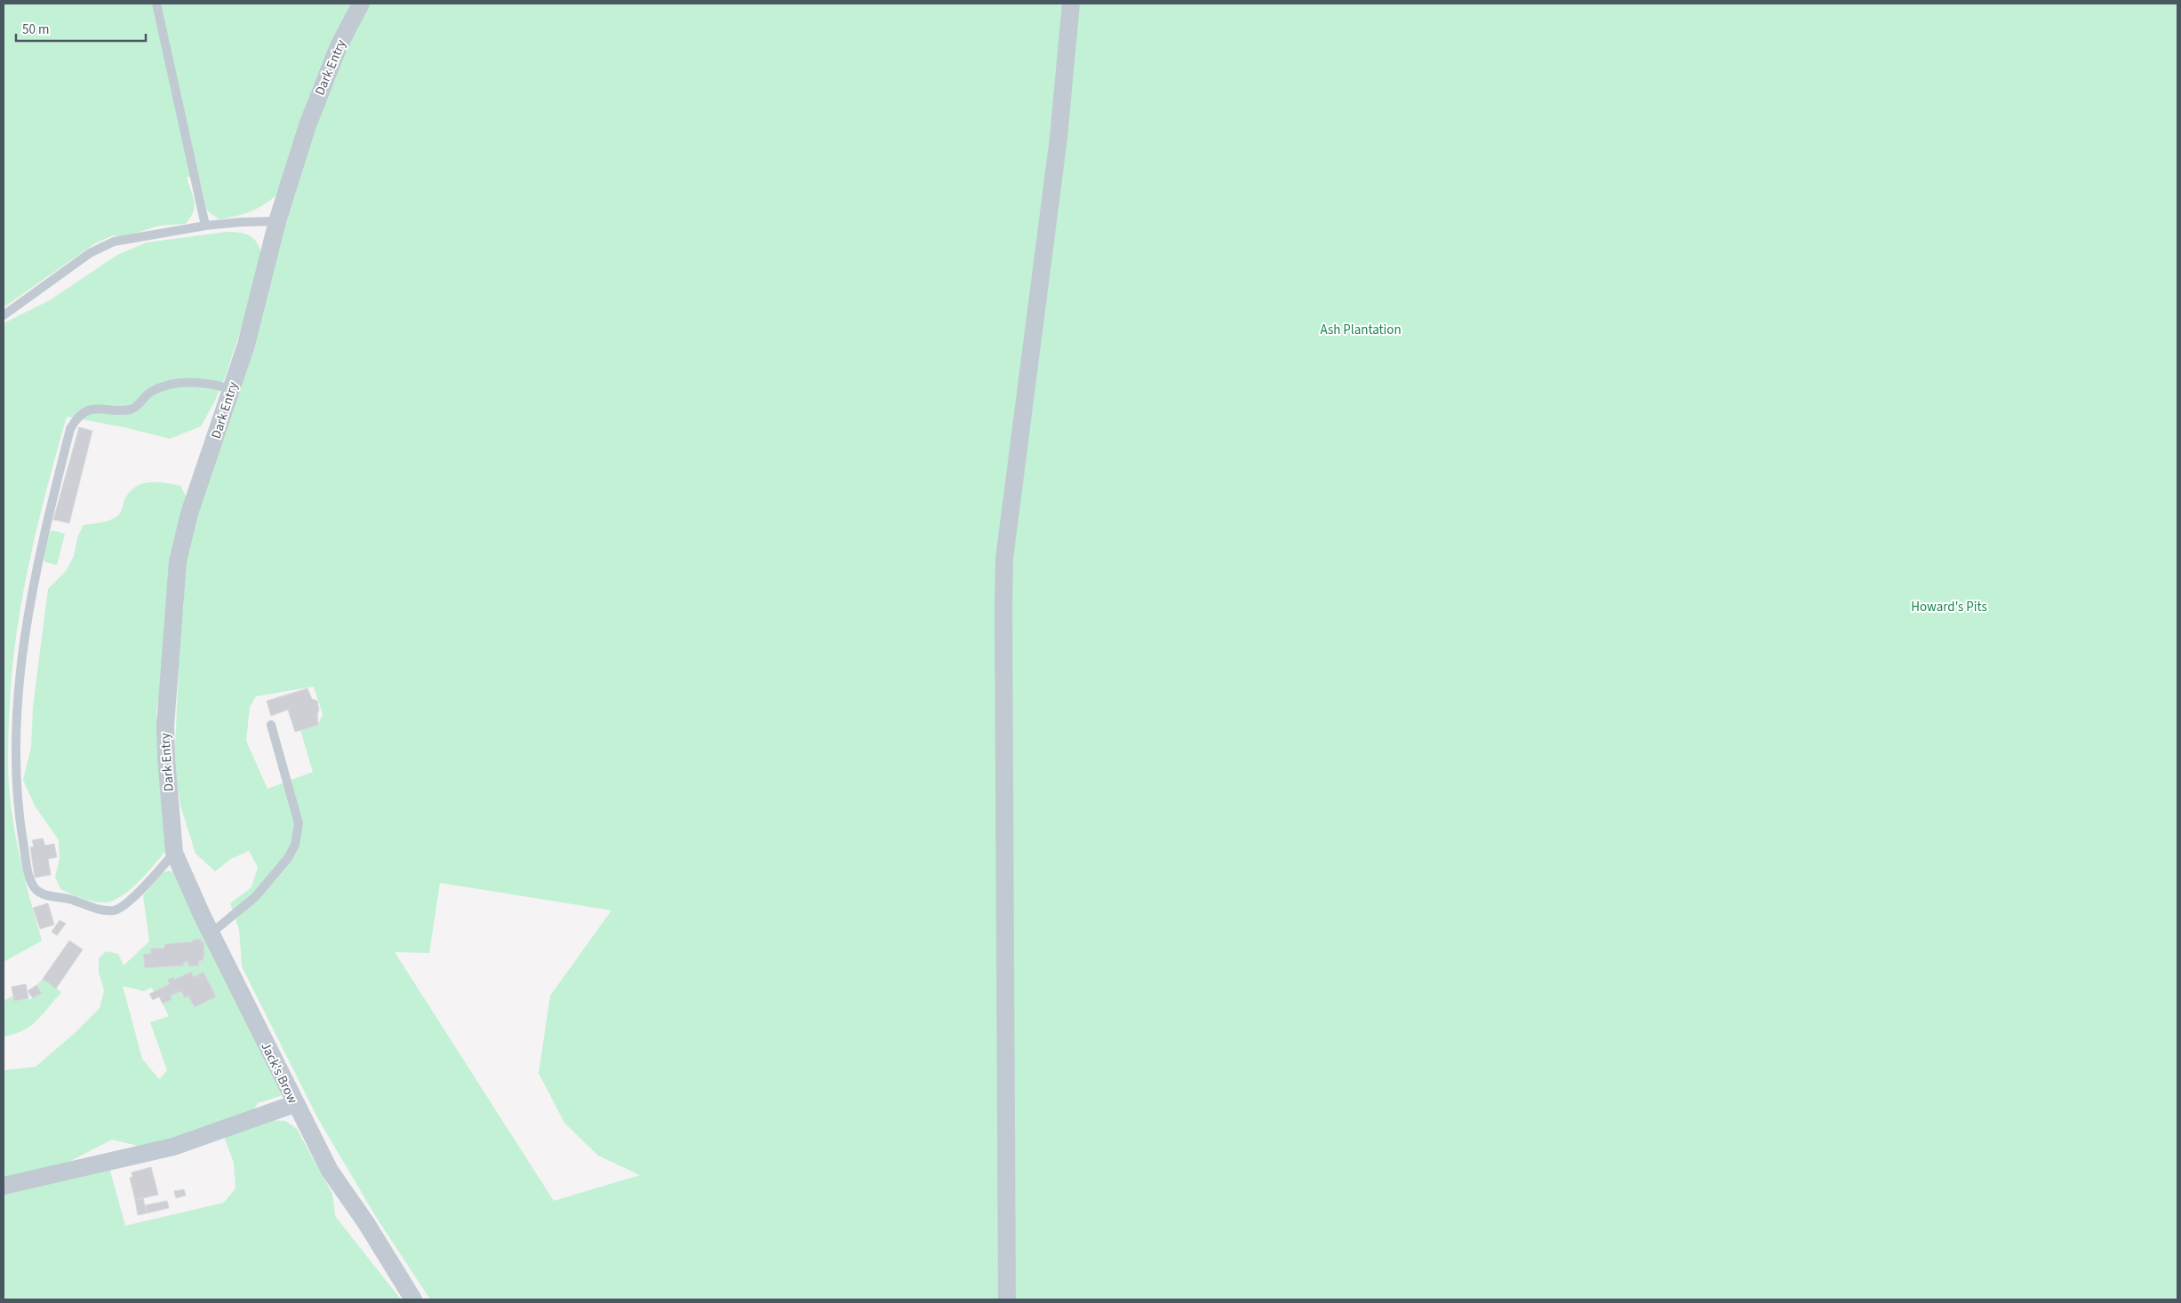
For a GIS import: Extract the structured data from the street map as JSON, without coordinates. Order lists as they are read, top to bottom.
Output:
{
  "streets": {
    "street": ["Dark Entry", "Jack's Brow"]
  },
  "crossings": [
    ["Dark Entry", "Jack's Brow"]
  ],
  "parks": ["Ash Plantation", "Howard's Pits"],
  "scale_bar": "50 m"
}
